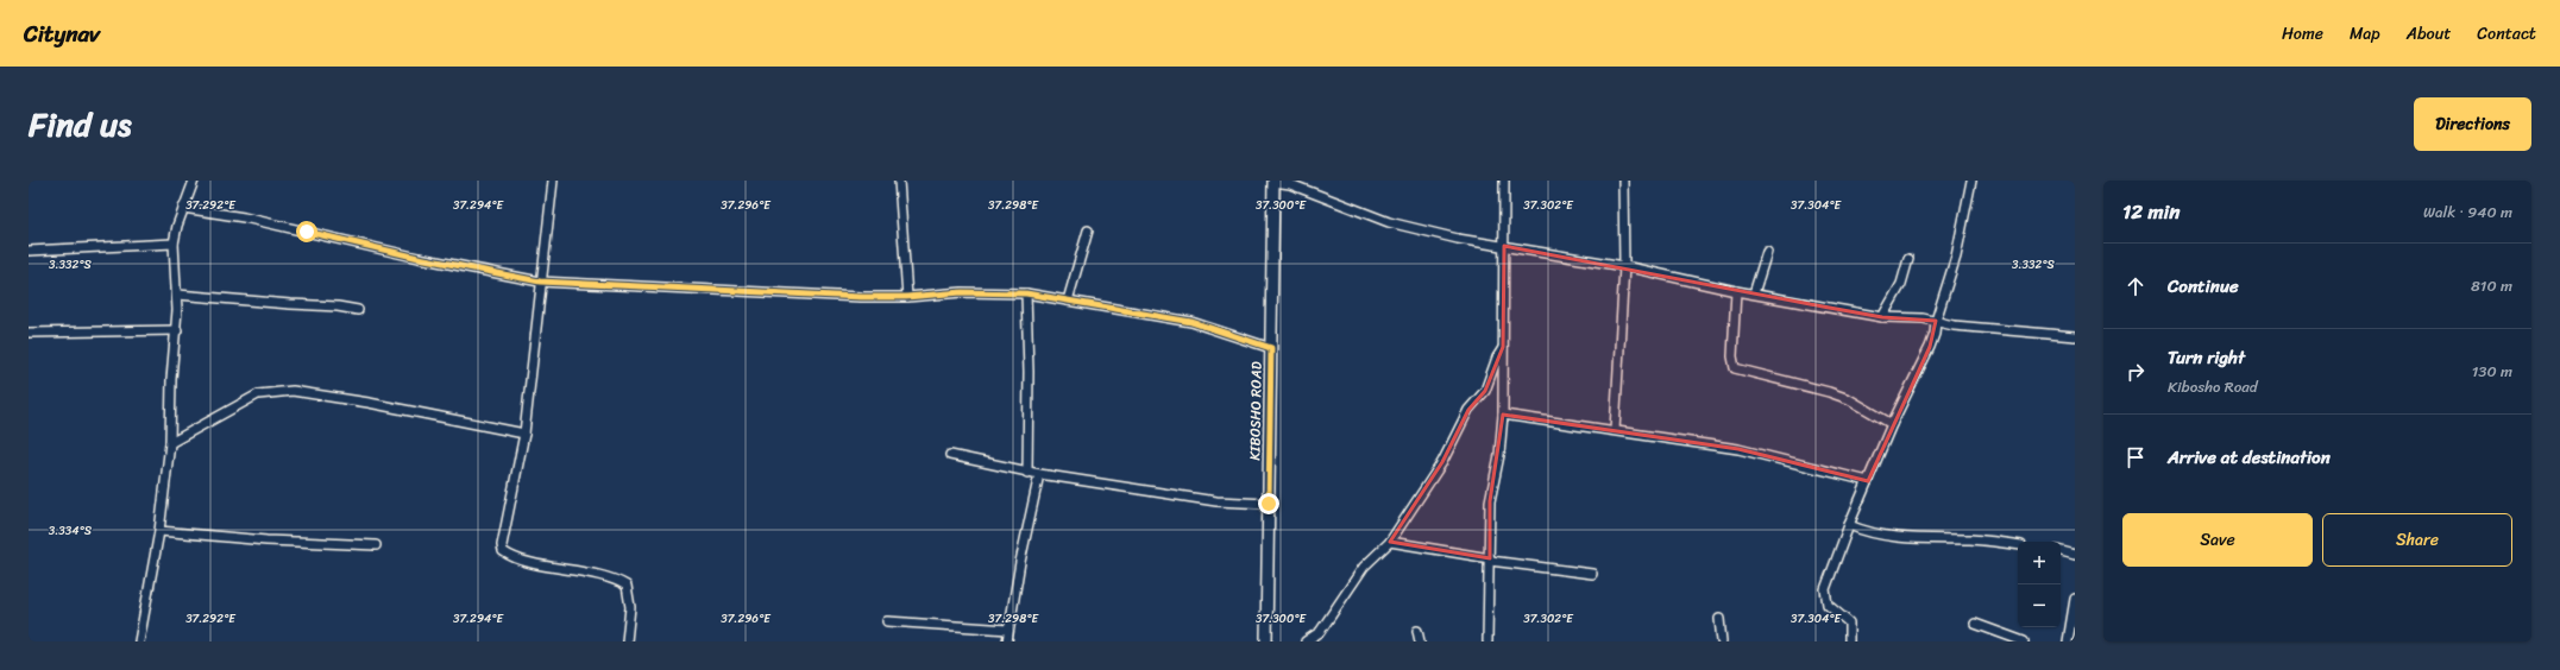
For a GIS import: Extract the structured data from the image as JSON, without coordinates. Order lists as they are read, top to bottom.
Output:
{
  "streets": {
    "street": ["KIBOSHO ROAD"]
  },
  "page": {
    "header": "Citynav",
    "nav": [
      "Home",
      "Map",
      "About",
      "Contact"
    ],
    "title": "Find us",
    "buttons": [
      "Directions",
      ["Save", "Share"]
    ],
    "heading": ["12 min", "Walk · 940 m"],
    "list": [
      ["Continue", "810 m"],
      ["Turn right", "Kibosho Road", "130 m"],
      "Arrive at destination"
    ],
    "map_buttons": ["+", "−"]
  },
  "coordinates": [
    "37.292°E",
    "37.294°E",
    "37.296°E",
    "37.298°E",
    "37.300°E",
    "37.302°E",
    "37.304°E",
    "3.332°S",
    "3.334°S"
  ]
}
